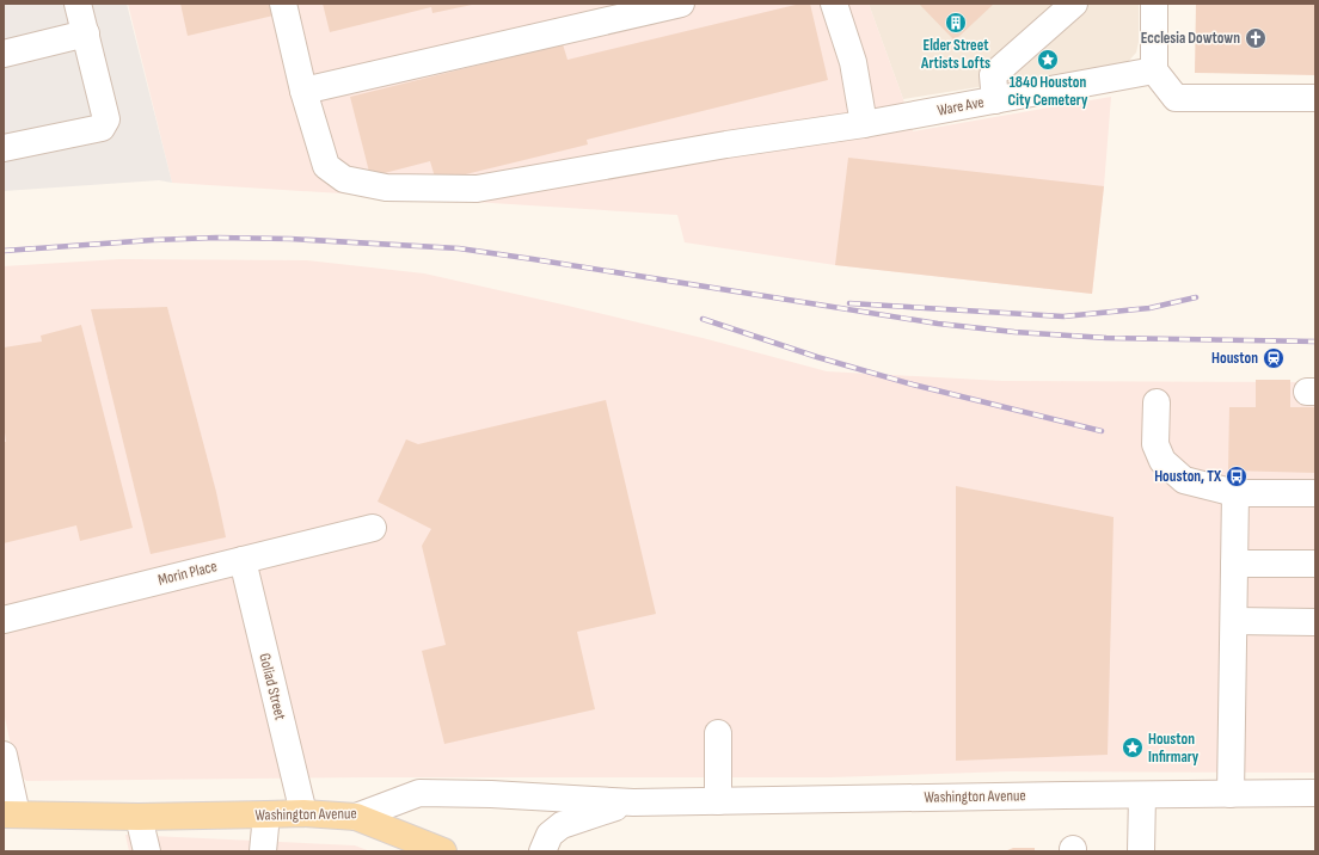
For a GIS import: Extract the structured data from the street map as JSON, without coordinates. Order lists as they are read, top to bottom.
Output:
{
  "streets": {
    "main road": ["Washington Avenue"],
    "street": ["Ware Ave", "Morin Place", "Goliad Street"]
  },
  "crossings": [
    ["Morin Place", "Goliad Street"],
    ["Goliad Street", "Washington Avenue"]
  ],
  "places": {
    "building": ["Elder Street Artists Lofts"],
    "church": ["Ecclesia Dowtown"],
    "place": ["1840 Houston City Cemetery", "Houston Infirmary"],
    "station": ["Houston"],
    "bus stop": ["Houston, TX"]
  }
}
